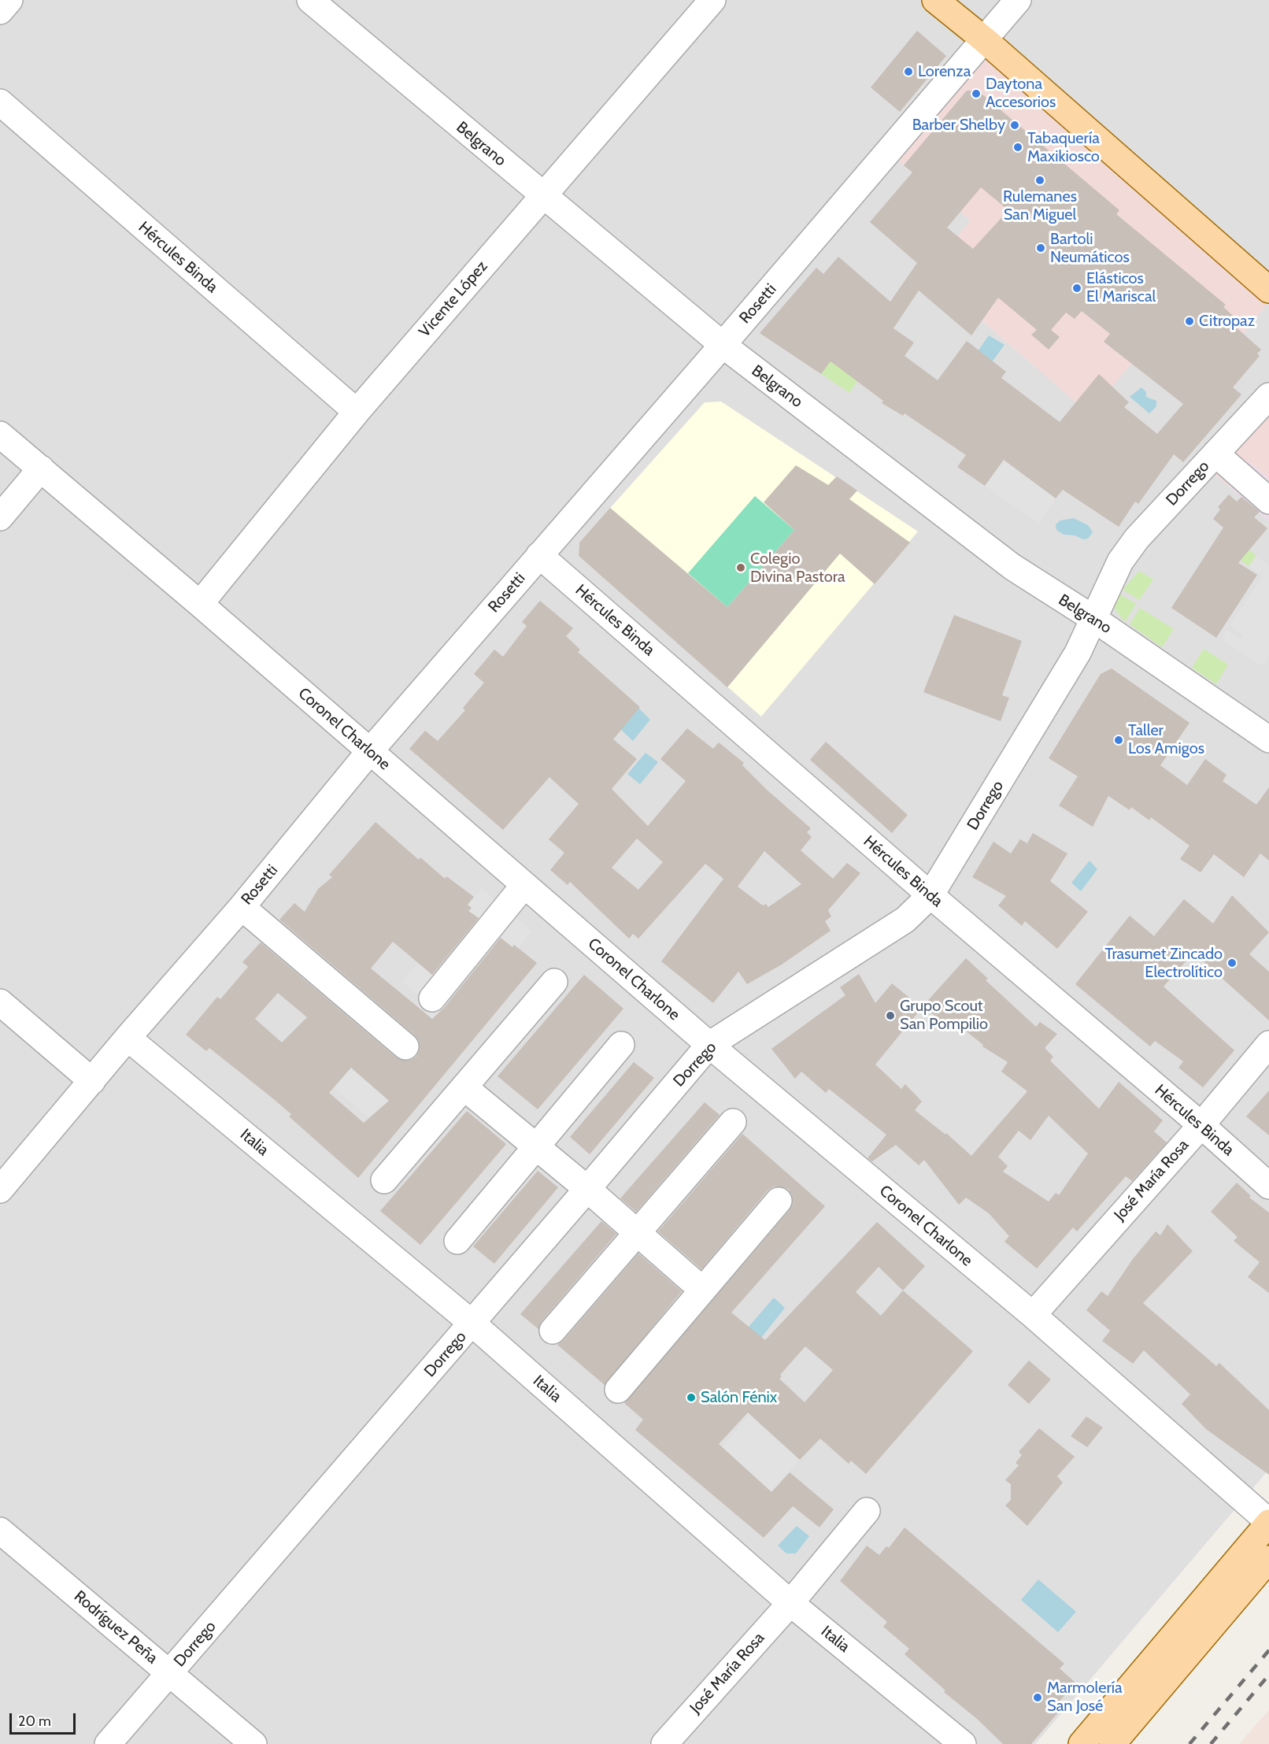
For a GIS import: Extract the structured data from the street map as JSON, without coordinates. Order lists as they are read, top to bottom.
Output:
{
  "streets": {
    "street": [
      "Belgrano",
      "Hércules Binda",
      "Vicente López",
      "Rosetti",
      "Dorrego",
      "Coronel Charlone",
      "Italia",
      "José María Rosa",
      "Rodríguez Peña"
    ]
  },
  "crossings": [
    ["Belgrano", "Vicente López"],
    ["Belgrano", "Rosetti"],
    ["Belgrano", "Dorrego"],
    ["Hércules Binda", "Vicente López"],
    ["Hércules Binda", "Rosetti"],
    ["Hércules Binda", "Dorrego"],
    ["Hércules Binda", "José María Rosa"],
    ["Vicente López", "Coronel Charlone"],
    ["Rosetti", "Coronel Charlone"],
    ["Rosetti", "Italia"],
    ["Dorrego", "Coronel Charlone"],
    ["Dorrego", "Italia"],
    ["Dorrego", "Rodríguez Peña"],
    ["Coronel Charlone", "José María Rosa"],
    ["Italia", "José María Rosa"]
  ],
  "places": [
    "Lorenza",
    "Daytona Accesorios",
    "Barber Shelby",
    "Tabaquería Maxikiosco",
    "Rulemanes San Miguel",
    "Bartoli Neumáticos",
    "Elásticos El Mariscal",
    "Citropaz",
    "Colegio Divina Pastora",
    "Taller Los Amigos",
    "Trasumet Zincado Electrolítico",
    "Grupo Scout San Pompilio",
    "Salón Fénix",
    "Marmolería San José"
  ],
  "scale_bar": "20 m"
}
